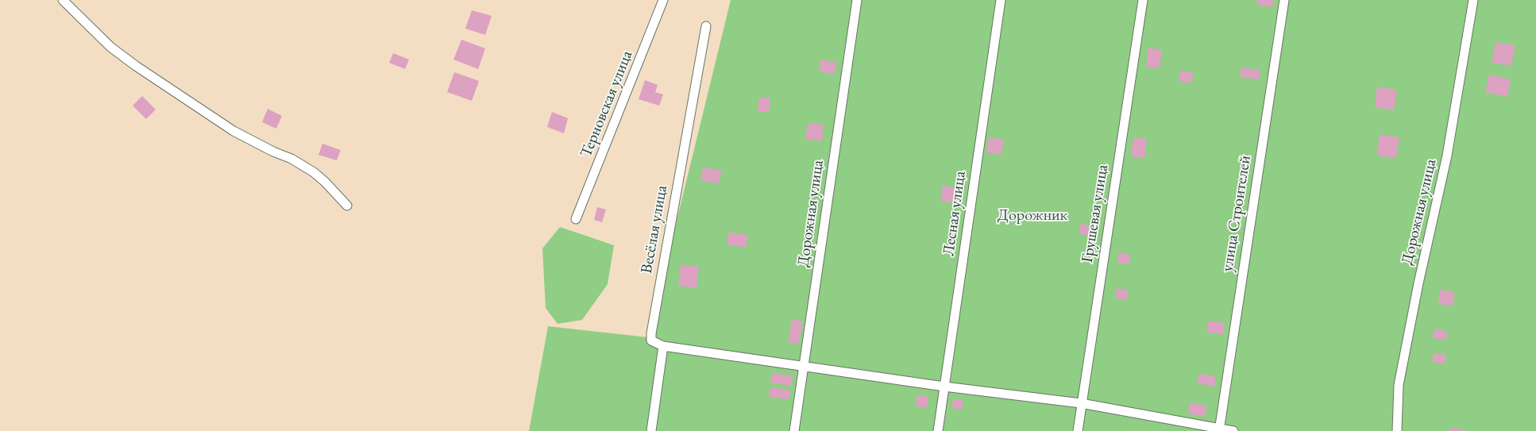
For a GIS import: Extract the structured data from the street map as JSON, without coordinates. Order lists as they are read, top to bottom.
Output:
{
  "streets": {
    "street": [
      "Терновская улица",
      "Дорожная улица",
      "Лесная улица",
      "Грушевая улица",
      "улица Строителей",
      "Весёлая улица"
    ]
  },
  "parks": ["Дорожник"]
}
